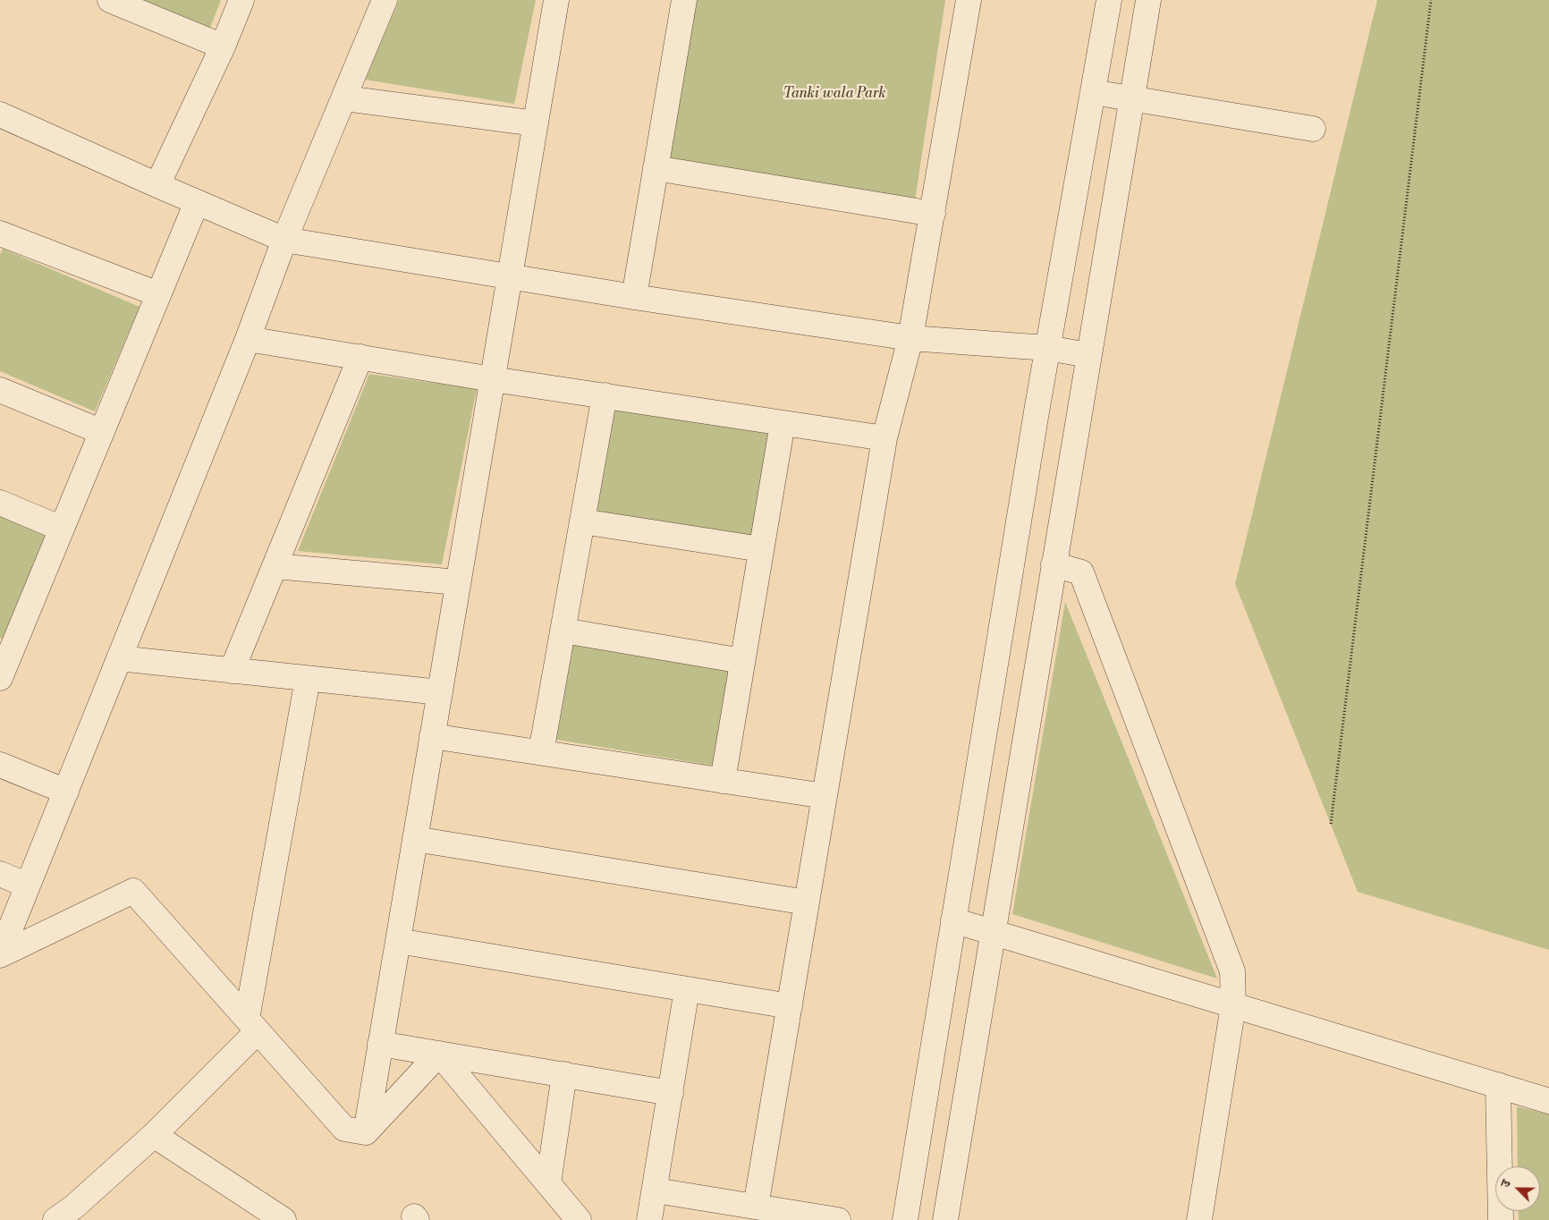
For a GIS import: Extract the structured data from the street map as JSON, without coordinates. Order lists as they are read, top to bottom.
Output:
{
  "parks": ["Tanki wala Park"],
  "north": "top left"
}
